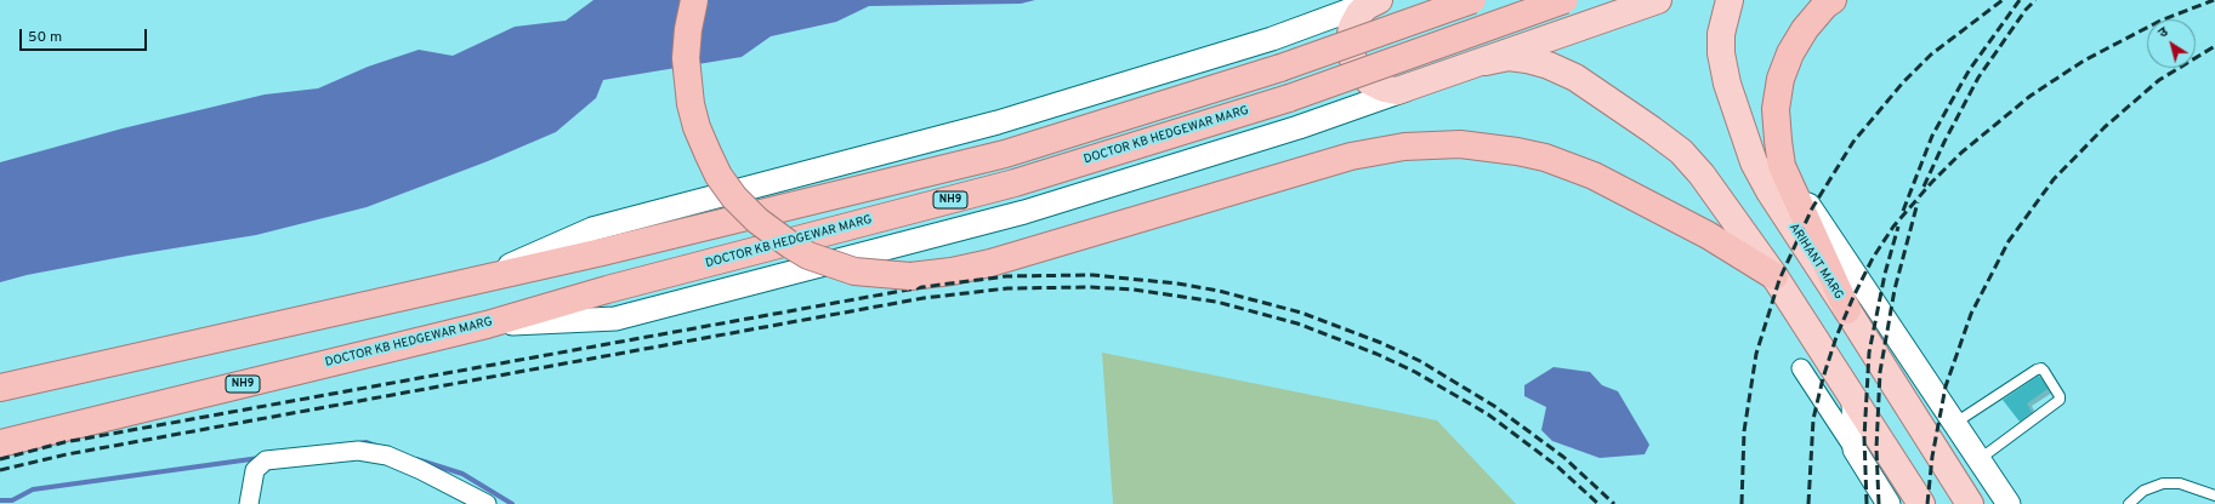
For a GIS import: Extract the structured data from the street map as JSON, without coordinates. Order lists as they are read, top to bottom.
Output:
{
  "streets": {
    "highway": ["DOCTOR KB HEDGEWAR MARG", "NH9"],
    "main road": ["ARIHANT MARG"]
  },
  "scale_bar": "50 m",
  "north": "top left"
}
